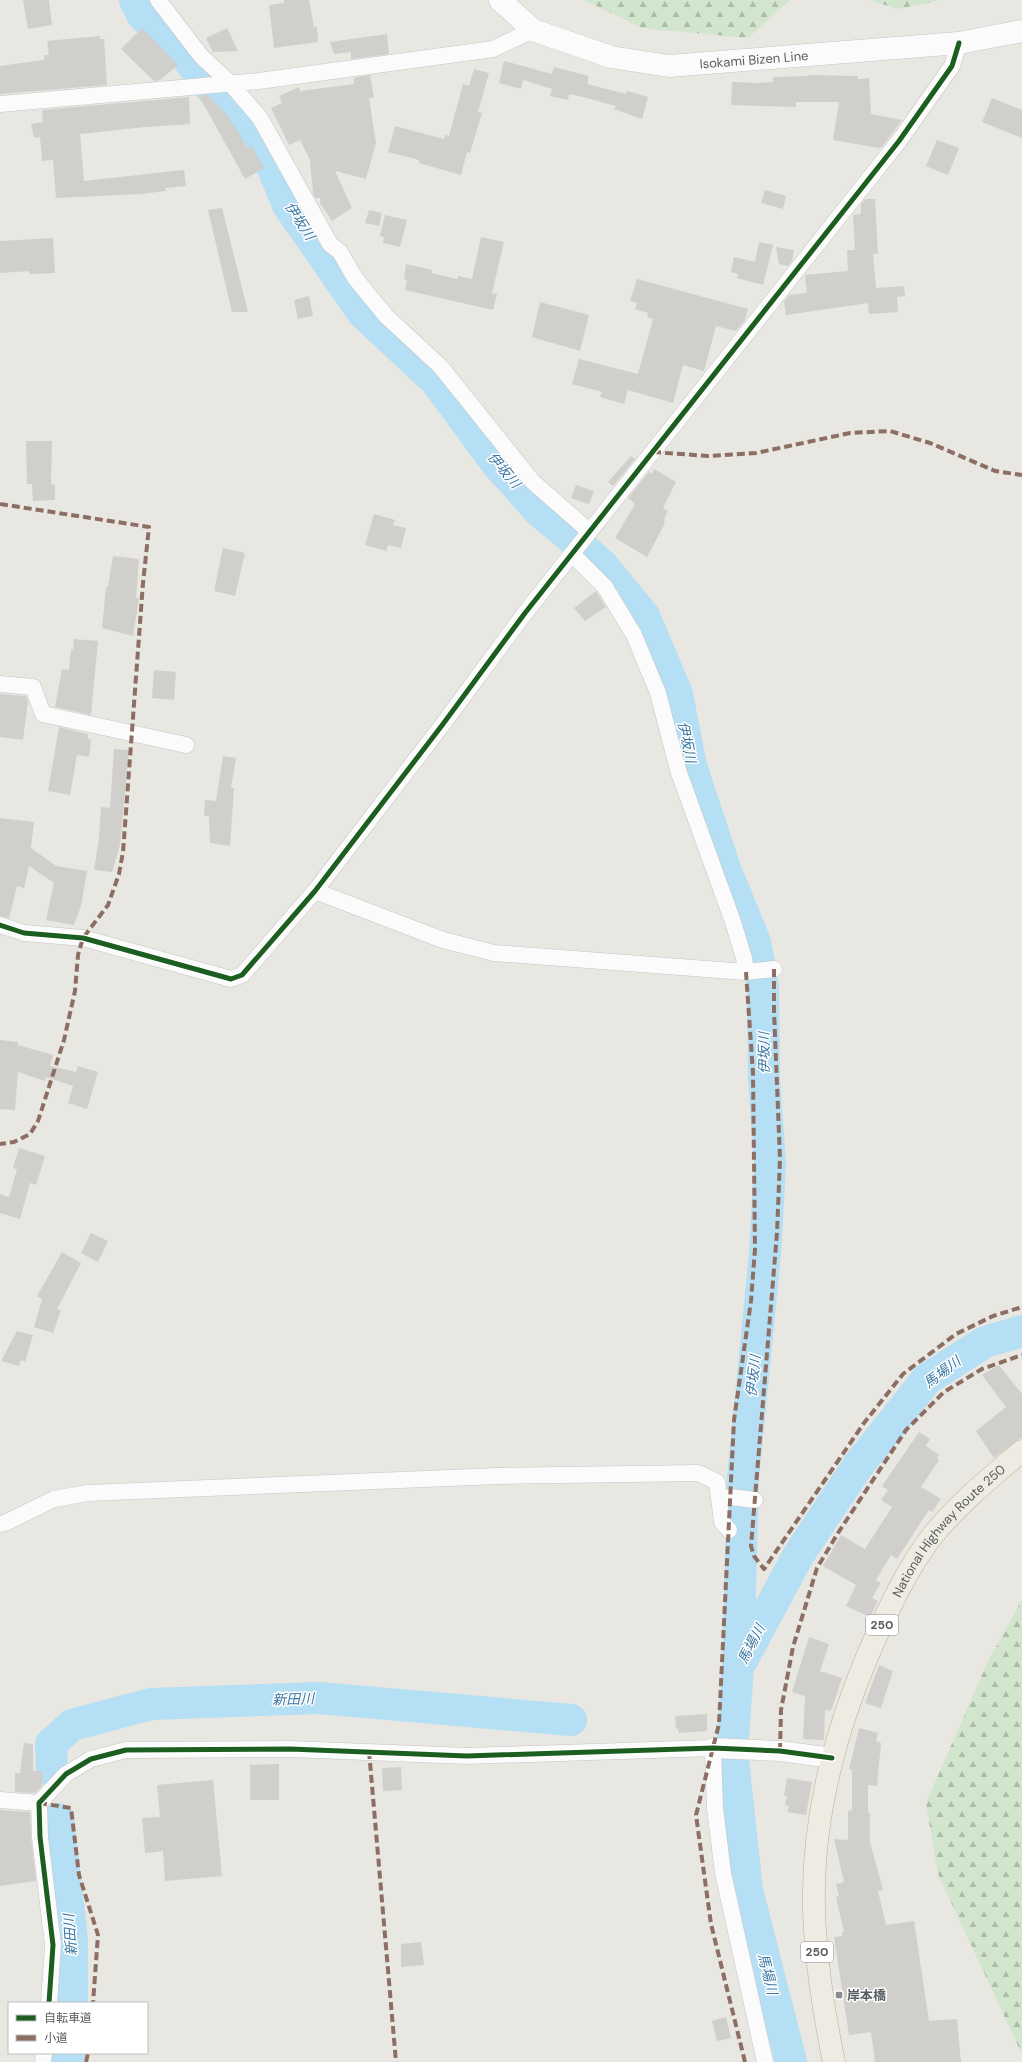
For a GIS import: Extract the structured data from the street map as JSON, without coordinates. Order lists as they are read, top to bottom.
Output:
{
  "streets": {
    "highway": ["National Highway Route 250", "250"],
    "main road": ["Isokami Bizen Line"]
  },
  "water": ["伊坂川", "馬場川", "新田川"],
  "places": {
    "transit": ["岸本橋"]
  },
  "legend": ["自転車道", "小道"]
}
